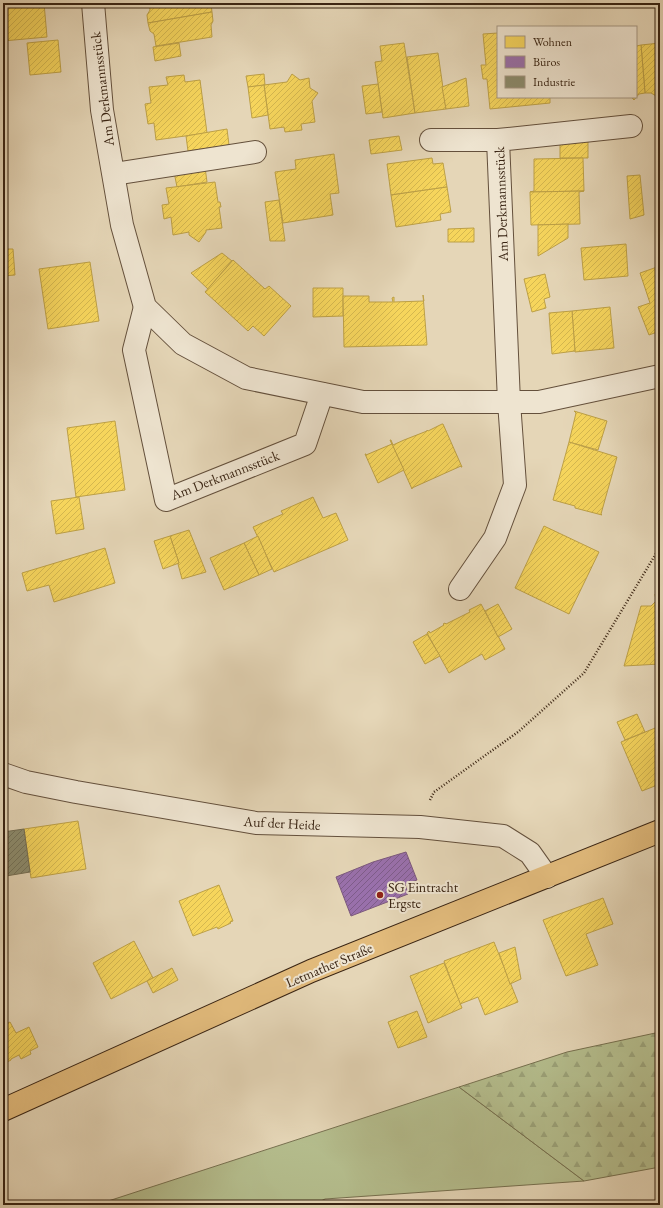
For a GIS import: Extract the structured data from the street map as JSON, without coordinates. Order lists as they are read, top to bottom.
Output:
{
  "streets": {
    "main road": ["Letmather Straße"],
    "street": ["Am Derkmannsstück", "Auf der Heide"]
  },
  "crossings": [
    ["Auf der Heide", "Letmather Straße"]
  ],
  "places": ["SG Eintracht Ergste"],
  "legend": ["Wohnen", "Büros", "Industrie"]
}
